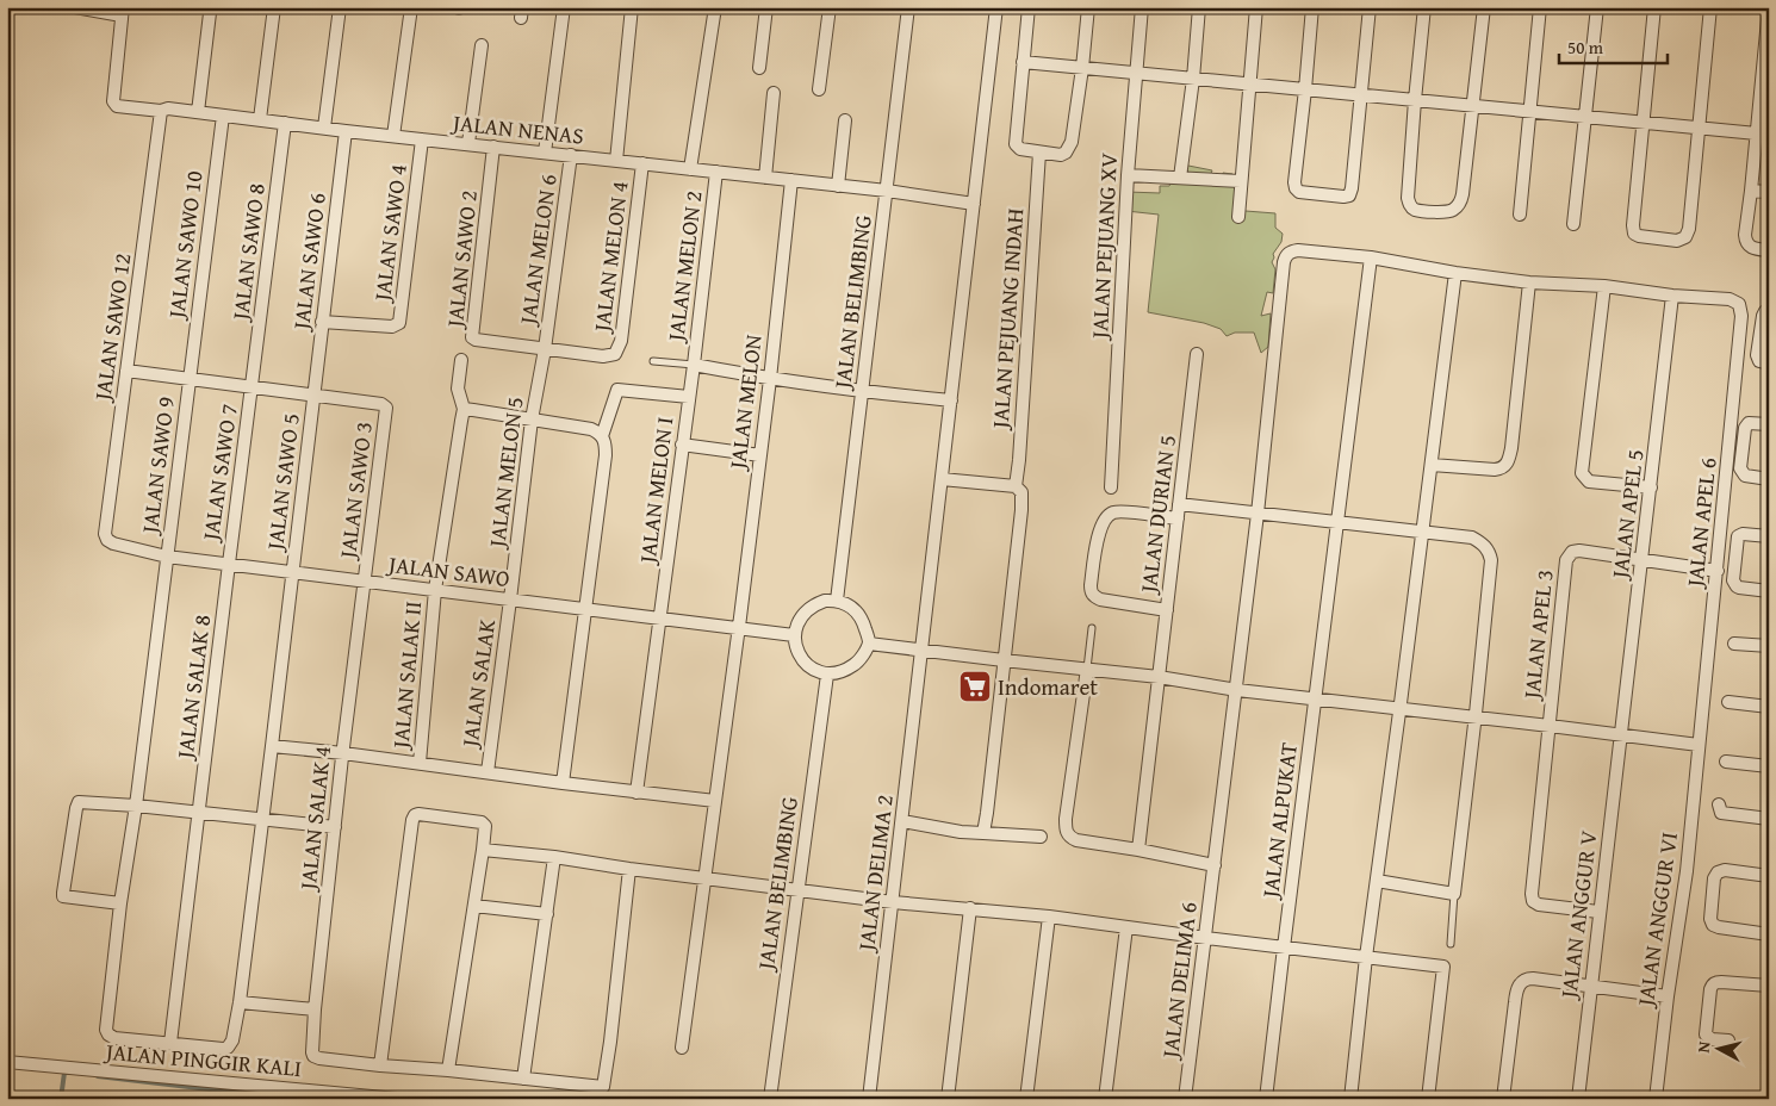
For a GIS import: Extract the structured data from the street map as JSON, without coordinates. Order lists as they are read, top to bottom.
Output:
{
  "streets": {
    "street": [
      "JALAN NENAS",
      "JALAN SAWO 4",
      "JALAN SAWO 10",
      "JALAN PEJUANG XV",
      "JALAN MELON 6",
      "JALAN SAWO 8",
      "JALAN MELON 4",
      "JALAN SAWO 2",
      "JALAN SAWO 6",
      "JALAN MELON 2",
      "JALAN BELIMBING",
      "JALAN PEJUANG INDAH",
      "JALAN SAWO 12",
      "JALAN MELON",
      "JALAN SAWO 9",
      "JALAN SAWO 7",
      "JALAN MELON 5",
      "JALAN SAWO 5",
      "JALAN SAWO 3",
      "JALAN MELON I",
      "JALAN DURIAN 5",
      "JALAN APEL 5",
      "JALAN APEL 6",
      "JALAN SAWO",
      "JALAN APEL 3",
      "JALAN SALAK II",
      "JALAN SALAK",
      "JALAN SALAK 8",
      "JALAN SALAK 4",
      "JALAN ALPUKAT",
      "JALAN DELIMA 2",
      "JALAN ANGGUR V",
      "JALAN ANGGUR VI",
      "JALAN DELIMA 6",
      "JALAN PINGGIR KALI"
    ]
  },
  "crossings": [
    ["JALAN NENAS", "JALAN SAWO 4"],
    ["JALAN NENAS", "JALAN SAWO 10"],
    ["JALAN NENAS", "JALAN MELON 6"],
    ["JALAN NENAS", "JALAN SAWO 8"],
    ["JALAN NENAS", "JALAN MELON 4"],
    ["JALAN NENAS", "JALAN SAWO 2"],
    ["JALAN NENAS", "JALAN SAWO 6"],
    ["JALAN NENAS", "JALAN MELON 2"],
    ["JALAN NENAS", "JALAN BELIMBING"],
    ["JALAN NENAS", "JALAN SAWO 12"],
    ["JALAN NENAS", "JALAN MELON"],
    ["JALAN NENAS", "JALAN DELIMA 2"],
    ["JALAN SAWO 4", "JALAN SAWO 6"],
    ["JALAN SAWO 10", "JALAN SAWO 9"],
    ["JALAN MELON 6", "JALAN MELON 4"],
    ["JALAN MELON 6", "JALAN SAWO 2"],
    ["JALAN MELON 6", "JALAN MELON 5"],
    ["JALAN SAWO 8", "JALAN SAWO 7"],
    ["JALAN MELON 4", "JALAN SAWO 2"],
    ["JALAN MELON 4", "JALAN MELON 5"],
    ["JALAN SAWO 2", "JALAN MELON 5"],
    ["JALAN SAWO 6", "JALAN SAWO 5"],
    ["JALAN SAWO 6", "JALAN SAWO 3"],
    ["JALAN MELON 2", "JALAN MELON I"],
    ["JALAN BELIMBING", "JALAN SAWO"],
    ["JALAN SAWO 12", "JALAN SAWO"],
    ["JALAN MELON", "JALAN SAWO"],
    ["JALAN SAWO 9", "JALAN SAWO 5"],
    ["JALAN SAWO 9", "JALAN SAWO"],
    ["JALAN SAWO 9", "JALAN SALAK 8"],
    ["JALAN SAWO 7", "JALAN SAWO"],
    ["JALAN SAWO 7", "JALAN SALAK 8"],
    ["JALAN MELON 5", "JALAN SAWO"],
    ["JALAN MELON 5", "JALAN SALAK"],
    ["JALAN SAWO 5", "JALAN SAWO 3"],
    ["JALAN SAWO 5", "JALAN SAWO"],
    ["JALAN SAWO 5", "JALAN SALAK 8"],
    ["JALAN SAWO 3", "JALAN SAWO"],
    ["JALAN SAWO 3", "JALAN SALAK 4"],
    ["JALAN MELON I", "JALAN SAWO"],
    ["JALAN APEL 5", "JALAN APEL 6"],
    ["JALAN APEL 5", "JALAN APEL 3"],
    ["JALAN APEL 5", "JALAN ANGGUR V"],
    ["JALAN APEL 6", "JALAN APEL 3"],
    ["JALAN APEL 6", "JALAN ANGGUR VI"],
    ["JALAN SAWO", "JALAN SALAK II"],
    ["JALAN SAWO", "JALAN SALAK"],
    ["JALAN SAWO", "JALAN SALAK 8"],
    ["JALAN SAWO", "JALAN SALAK 4"],
    ["JALAN ALPUKAT", "JALAN DELIMA 6"]
  ],
  "places": {
    "supermarket": ["Indomaret"]
  },
  "scale_bar": "50 m",
  "north": "left"
}
